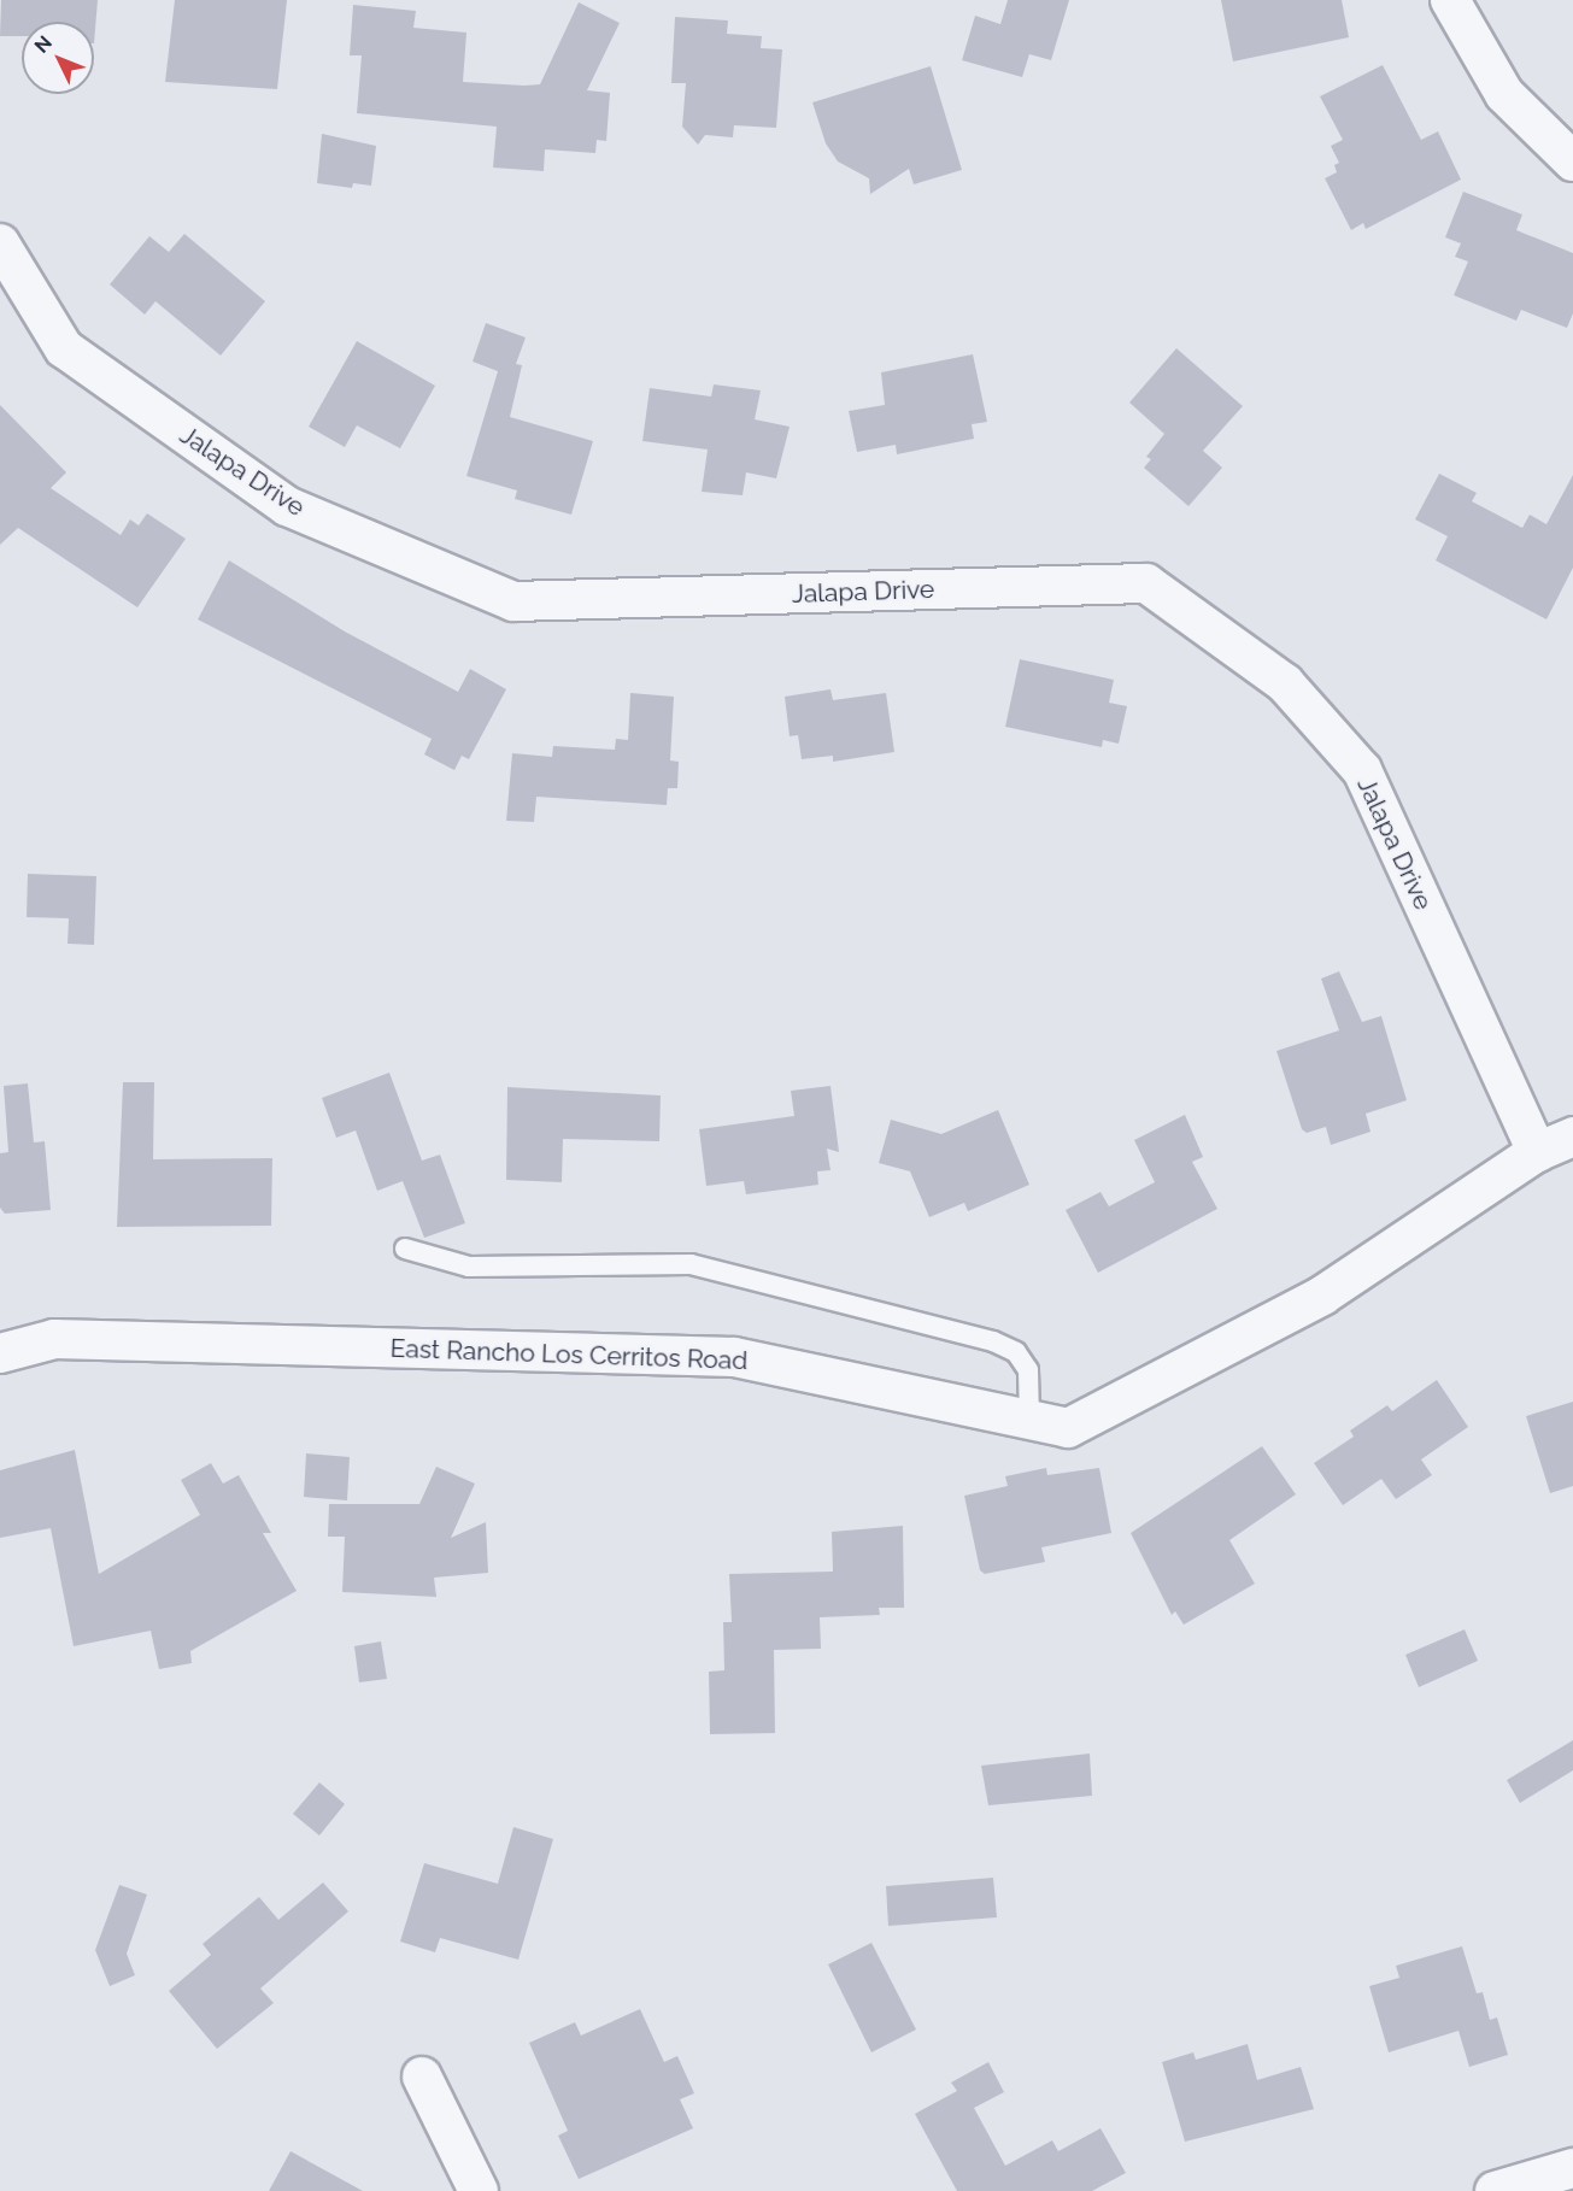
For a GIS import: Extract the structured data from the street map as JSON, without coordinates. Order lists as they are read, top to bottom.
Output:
{
  "streets": {
    "street": ["Jalapa Drive", "East Rancho Los Cerritos Road"]
  },
  "crossings": [
    ["Jalapa Drive", "East Rancho Los Cerritos Road"]
  ],
  "north": "top left"
}
